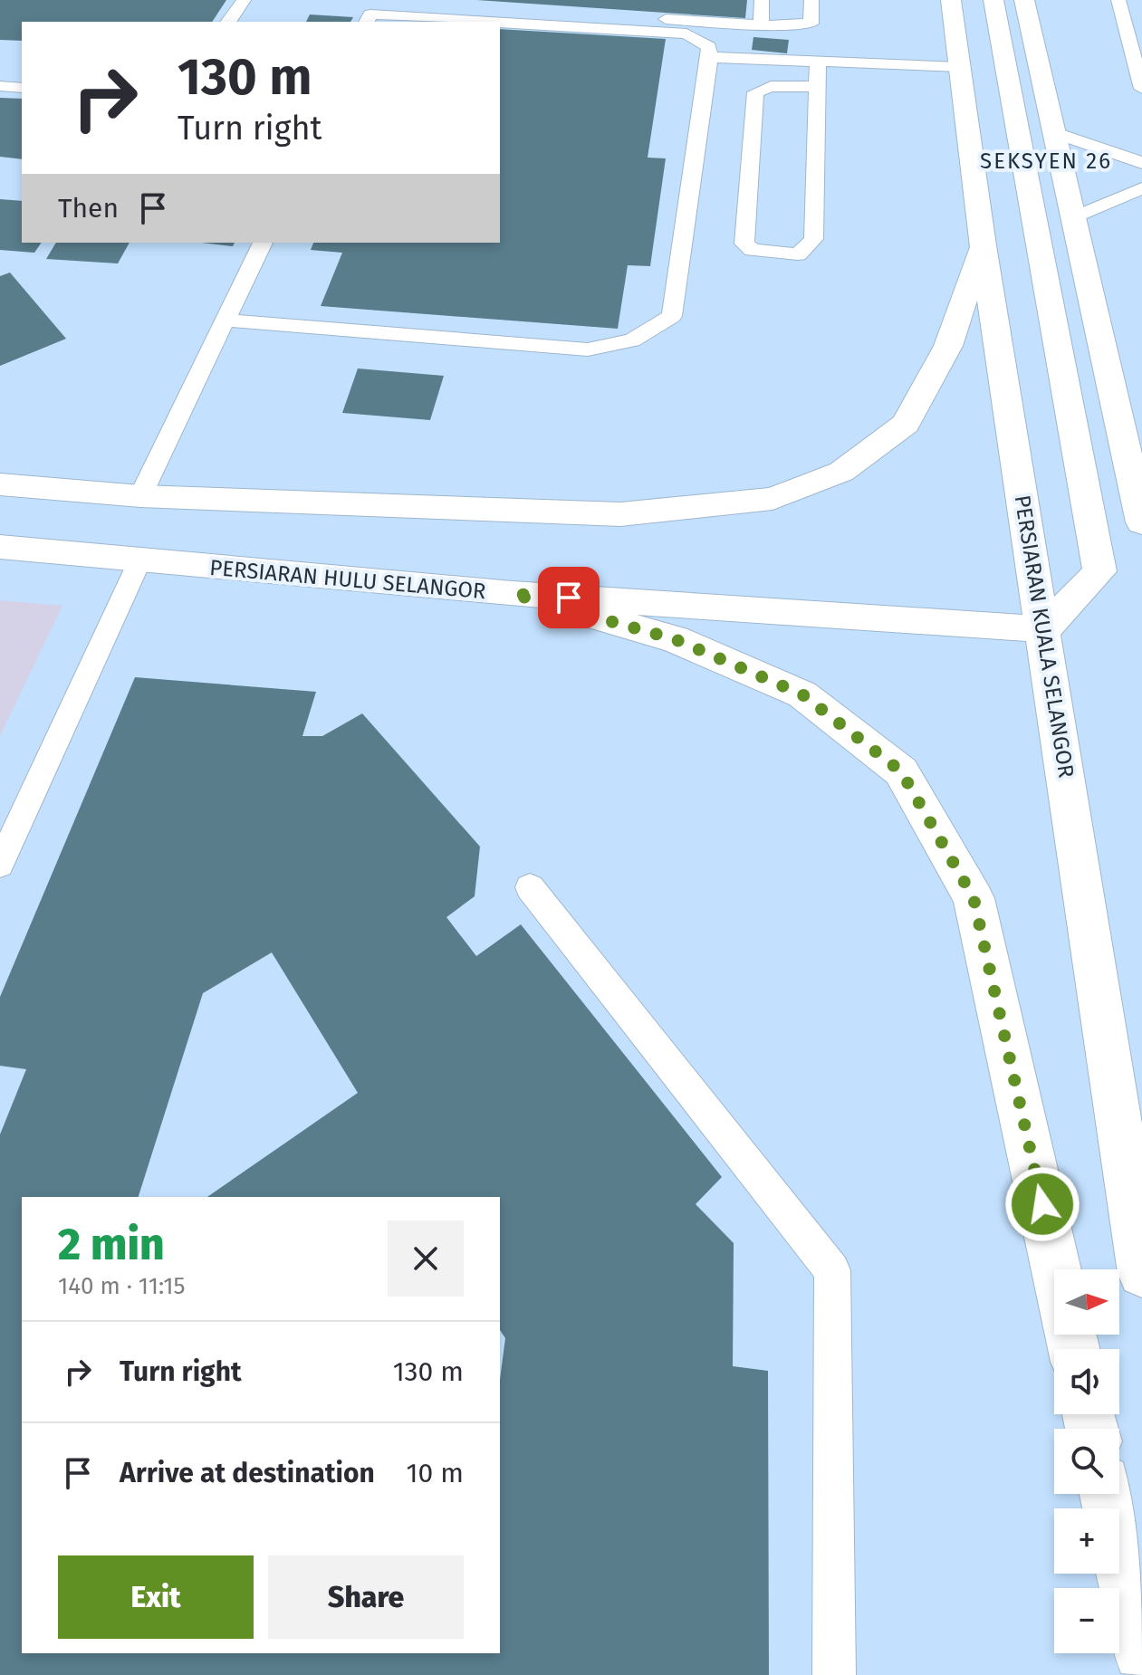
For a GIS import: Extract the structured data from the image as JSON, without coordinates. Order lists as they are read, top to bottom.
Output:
{
  "streets": {
    "main road": ["PERSIARAN HULU SELANGOR", "PERSIARAN KUALA SELANGOR"]
  },
  "crossings": [
    ["PERSIARAN HULU SELANGOR", "PERSIARAN KUALA SELANGOR"]
  ],
  "districts": ["SEKSYEN 26"],
  "north": "right",
  "page": {
    "turn": ["130 m", "Turn right"],
    "then": "Then",
    "heading": ["2 min", "140 m · 11:15"],
    "map_buttons": ["+", "−"],
    "list": [
      {
        "name": "Turn right",
        "value": "130 m"
      },
      {
        "name": "Arrive at destination",
        "value": "10 m"
      }
    ],
    "buttons": ["Exit", "Share"]
  }
}
